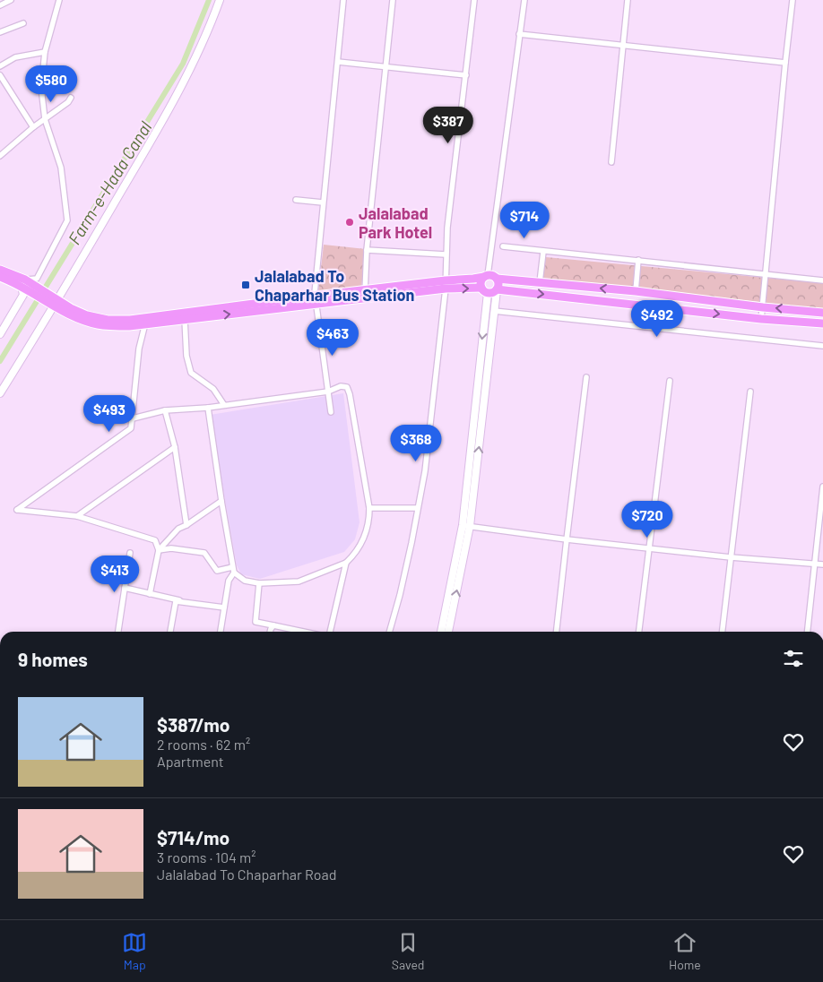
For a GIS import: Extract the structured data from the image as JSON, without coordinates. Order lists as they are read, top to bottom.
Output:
{
  "water": ["Farm-e-Hada Canal"],
  "places": {
    "other": ["Jalalabad Park Hotel"],
    "transit": ["Jalalabad To Chaparhar Bus Station"]
  },
  "page": {
    "price": [
      "$580",
      "$387",
      "$714",
      "$492",
      "$463",
      "$493",
      "$368",
      "$720",
      "$413"
    ],
    "heading": "9 homes",
    "list": [
      {
        "name": "$387/mo",
        "note": "2 rooms · 62 m² · Apartment"
      },
      {
        "name": "$714/mo",
        "note": "3 rooms · 104 m² · Jalalabad To Chaparhar Road"
      }
    ],
    "tabs": ["Map", "Saved", "Home"]
  }
}
